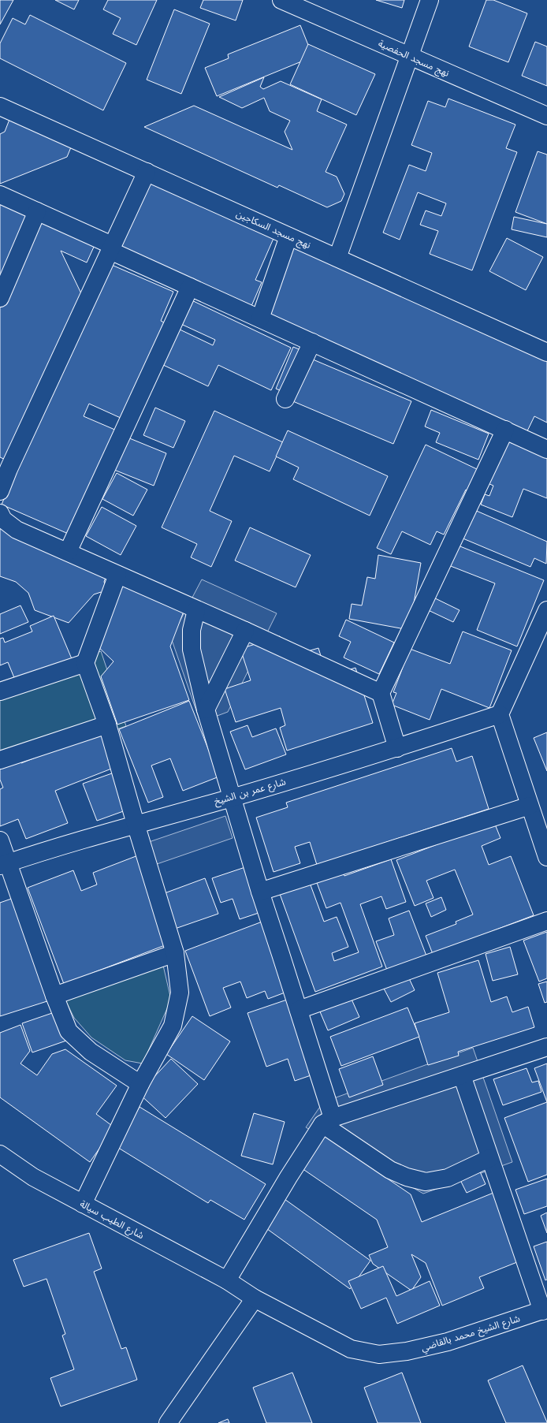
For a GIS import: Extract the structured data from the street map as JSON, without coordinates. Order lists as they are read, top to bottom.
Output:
{
  "streets": {
    "street": [
      "نهج مسجد الحفصية",
      "نهج مسجد السكاجين",
      "شارع عمر بن الشيخ",
      "شارع الطيب سيالة",
      "شارع الشيخ محمد بالقاضي"
    ]
  },
  "crossings": [
    ["شارع الطيب سيالة", "شارع الشيخ محمد بالقاضي"]
  ]
}
